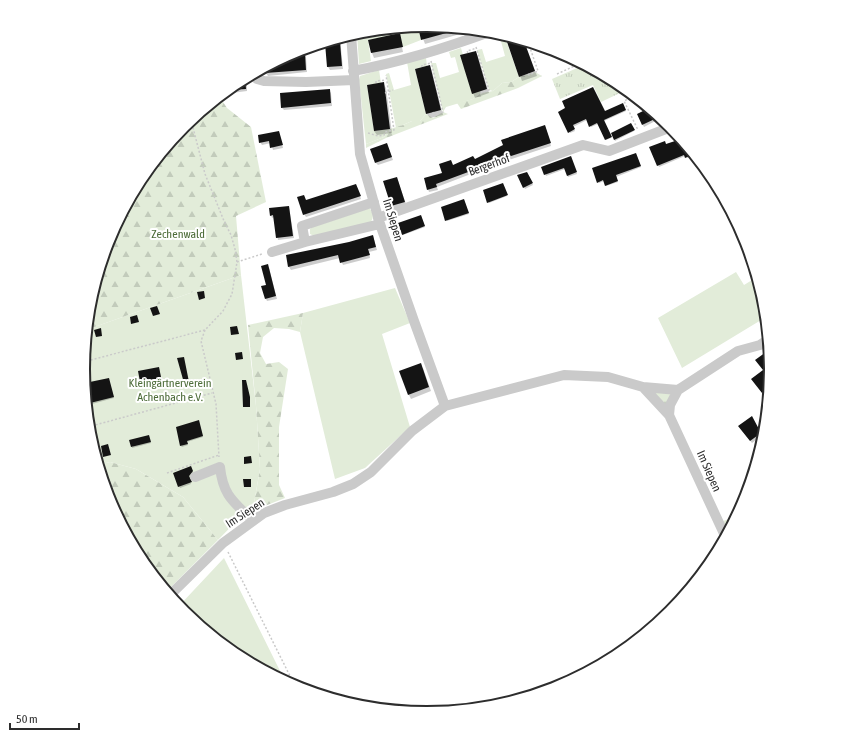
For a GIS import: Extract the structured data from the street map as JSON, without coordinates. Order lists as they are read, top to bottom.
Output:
{
  "streets": {
    "street": ["Bergerhof", "Im Siepen"]
  },
  "crossings": [
    ["Bergerhof", "Im Siepen"]
  ],
  "parks": ["Zechenwald", "Kleingärtnerverein Achenbach e.V."],
  "scale_bar": "50 m"
}
